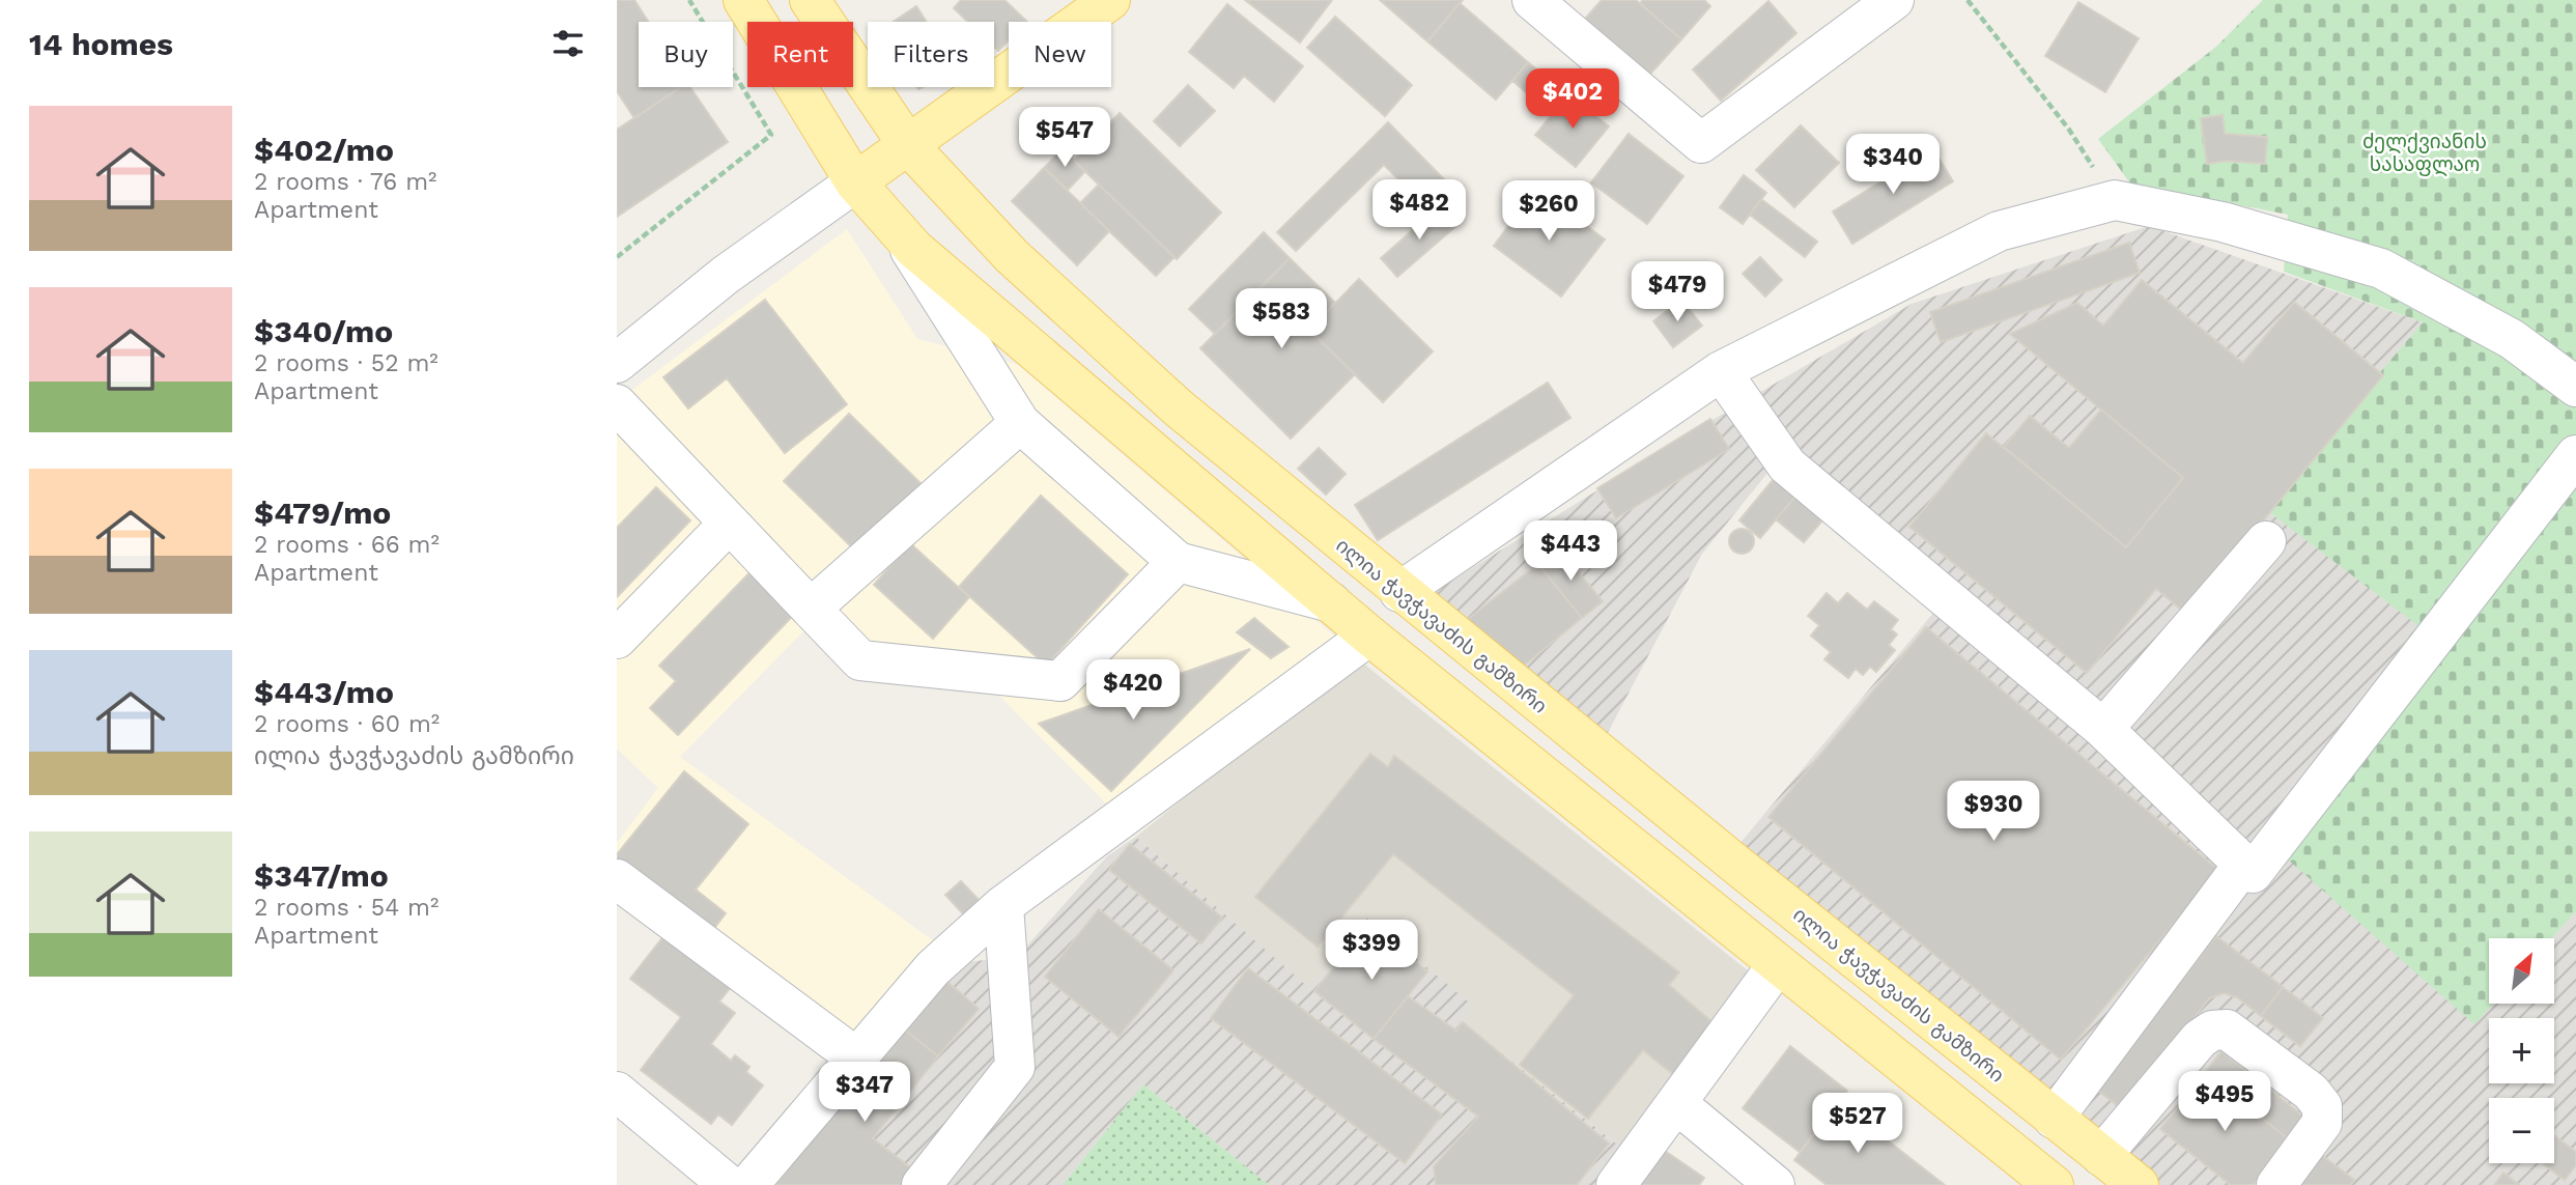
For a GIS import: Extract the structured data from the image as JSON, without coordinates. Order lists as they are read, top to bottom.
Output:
{
  "streets": {
    "main road": ["ილია ჭავჭავაძის გამზირი"]
  },
  "parks": ["ძელქვიანის სასაფლაო"],
  "north": "top right",
  "page": {
    "heading": "14 homes",
    "chip": [
      "Buy",
      "Rent",
      "Filters",
      "New"
    ],
    "price": [
      "$402",
      "$547",
      "$340",
      "$482",
      "$260",
      "$479",
      "$583",
      "$443",
      "$420",
      "$930",
      "$399",
      "$347",
      "$495",
      "$527"
    ],
    "list": [
      {
        "name": "$402/mo",
        "note": "2 rooms · 76 m² · Apartment"
      },
      {
        "name": "$340/mo",
        "note": "2 rooms · 52 m² · Apartment"
      },
      {
        "name": "$479/mo",
        "note": "2 rooms · 66 m² · Apartment"
      },
      {
        "name": "$443/mo",
        "note": "2 rooms · 60 m² · ილია ჭავჭავაძის გამზირი"
      },
      {
        "name": "$347/mo",
        "note": "2 rooms · 54 m² · Apartment"
      }
    ],
    "map_buttons": ["+", "−"]
  }
}
